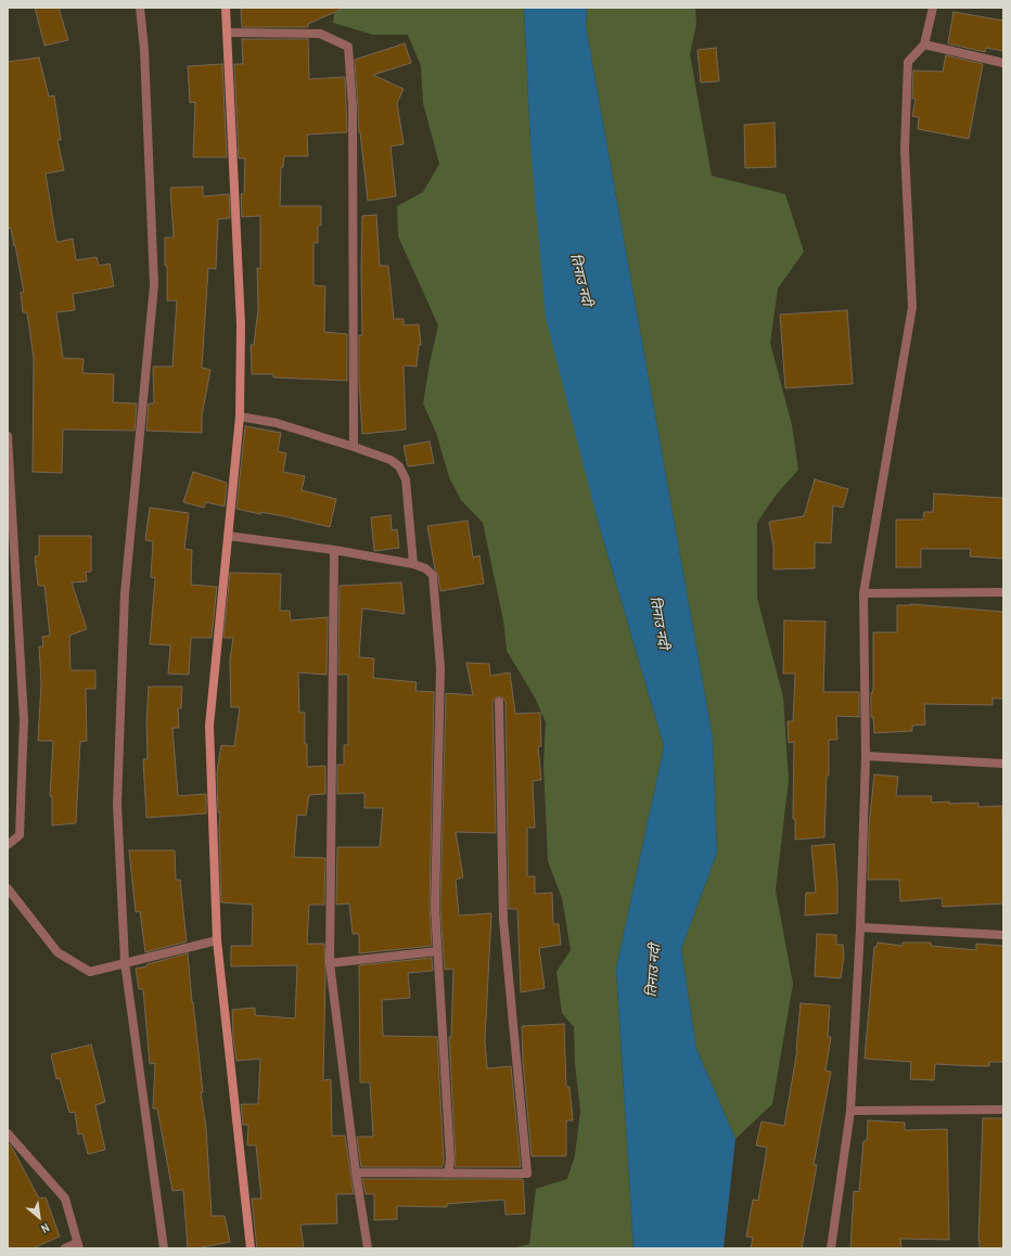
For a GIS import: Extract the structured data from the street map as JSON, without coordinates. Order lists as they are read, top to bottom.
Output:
{
  "water": ["तिनाउ नदी"],
  "north": "bottom right"
}
